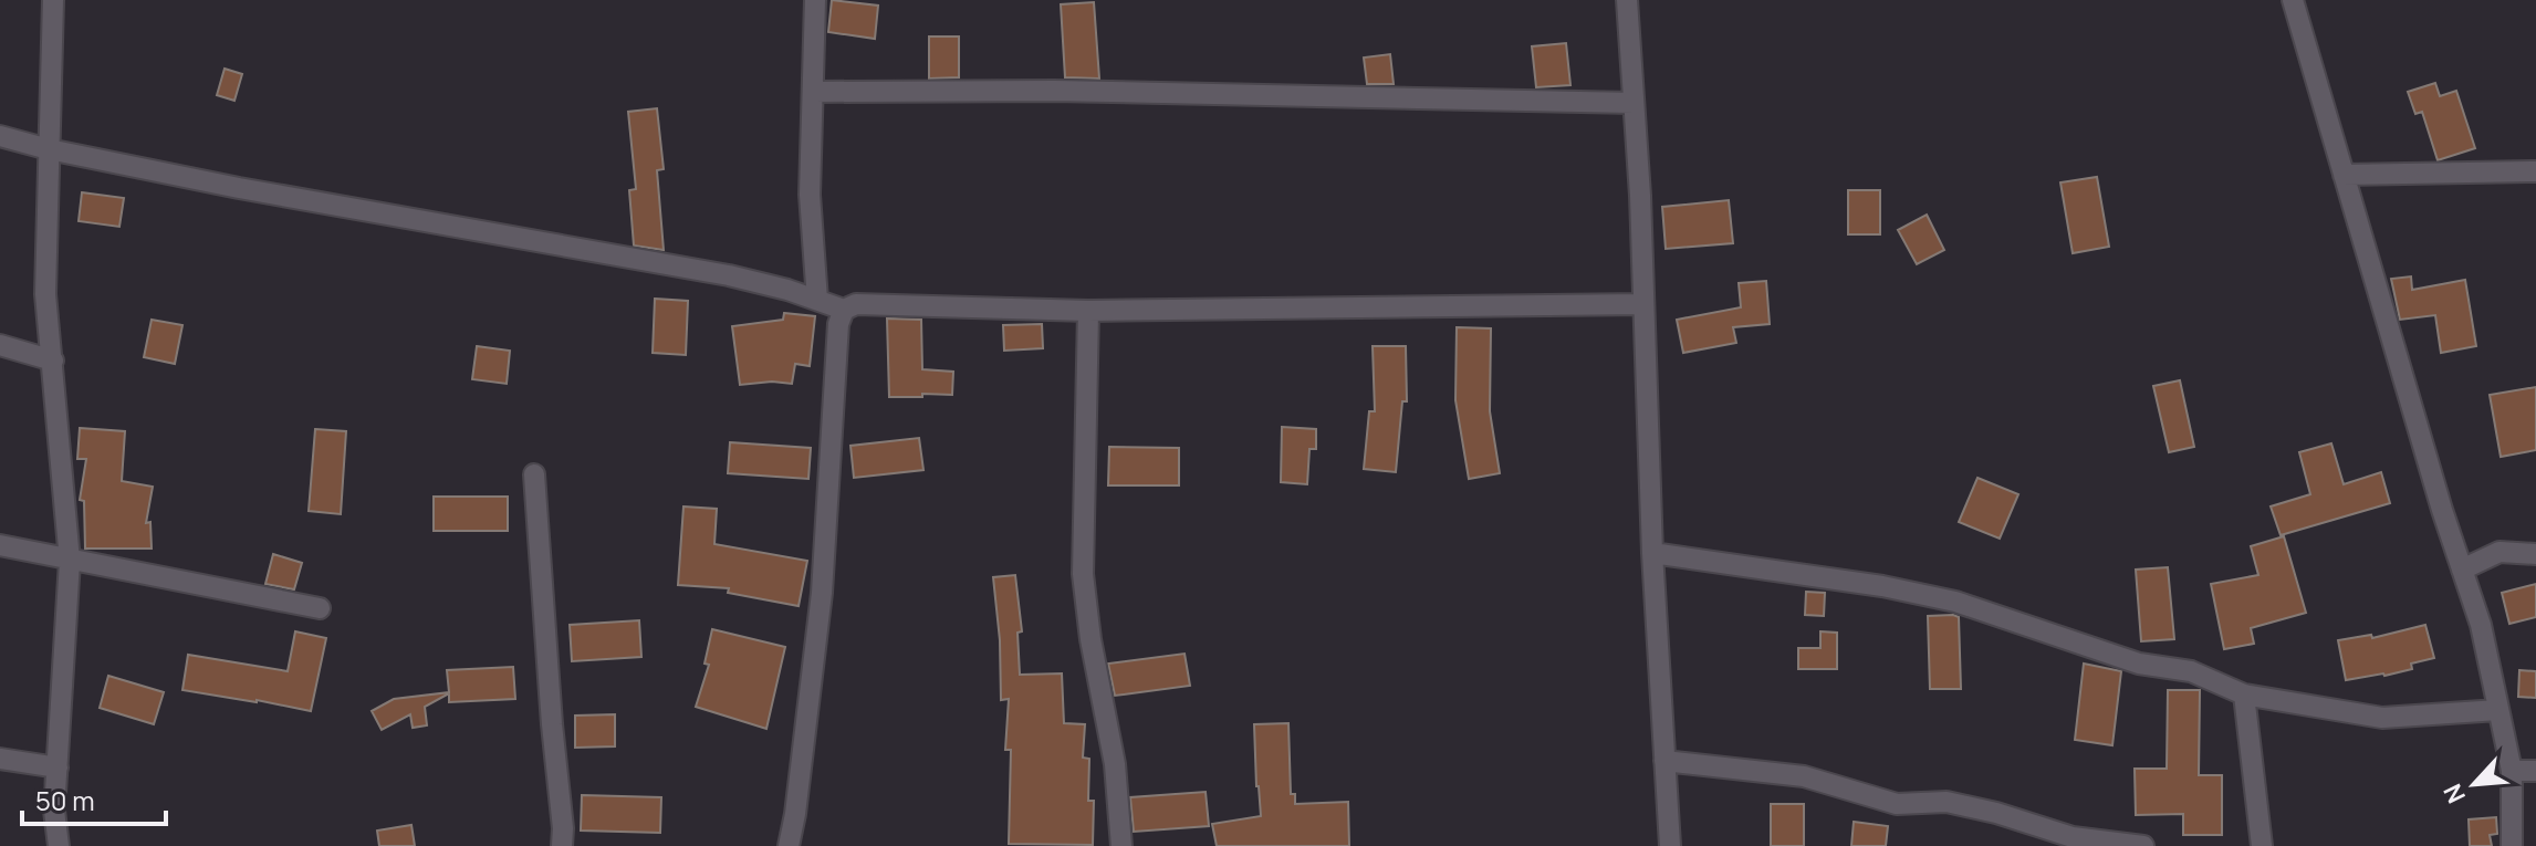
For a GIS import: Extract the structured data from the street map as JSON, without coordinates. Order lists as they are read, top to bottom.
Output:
{
  "scale_bar": "50 m",
  "north": "bottom left"
}
